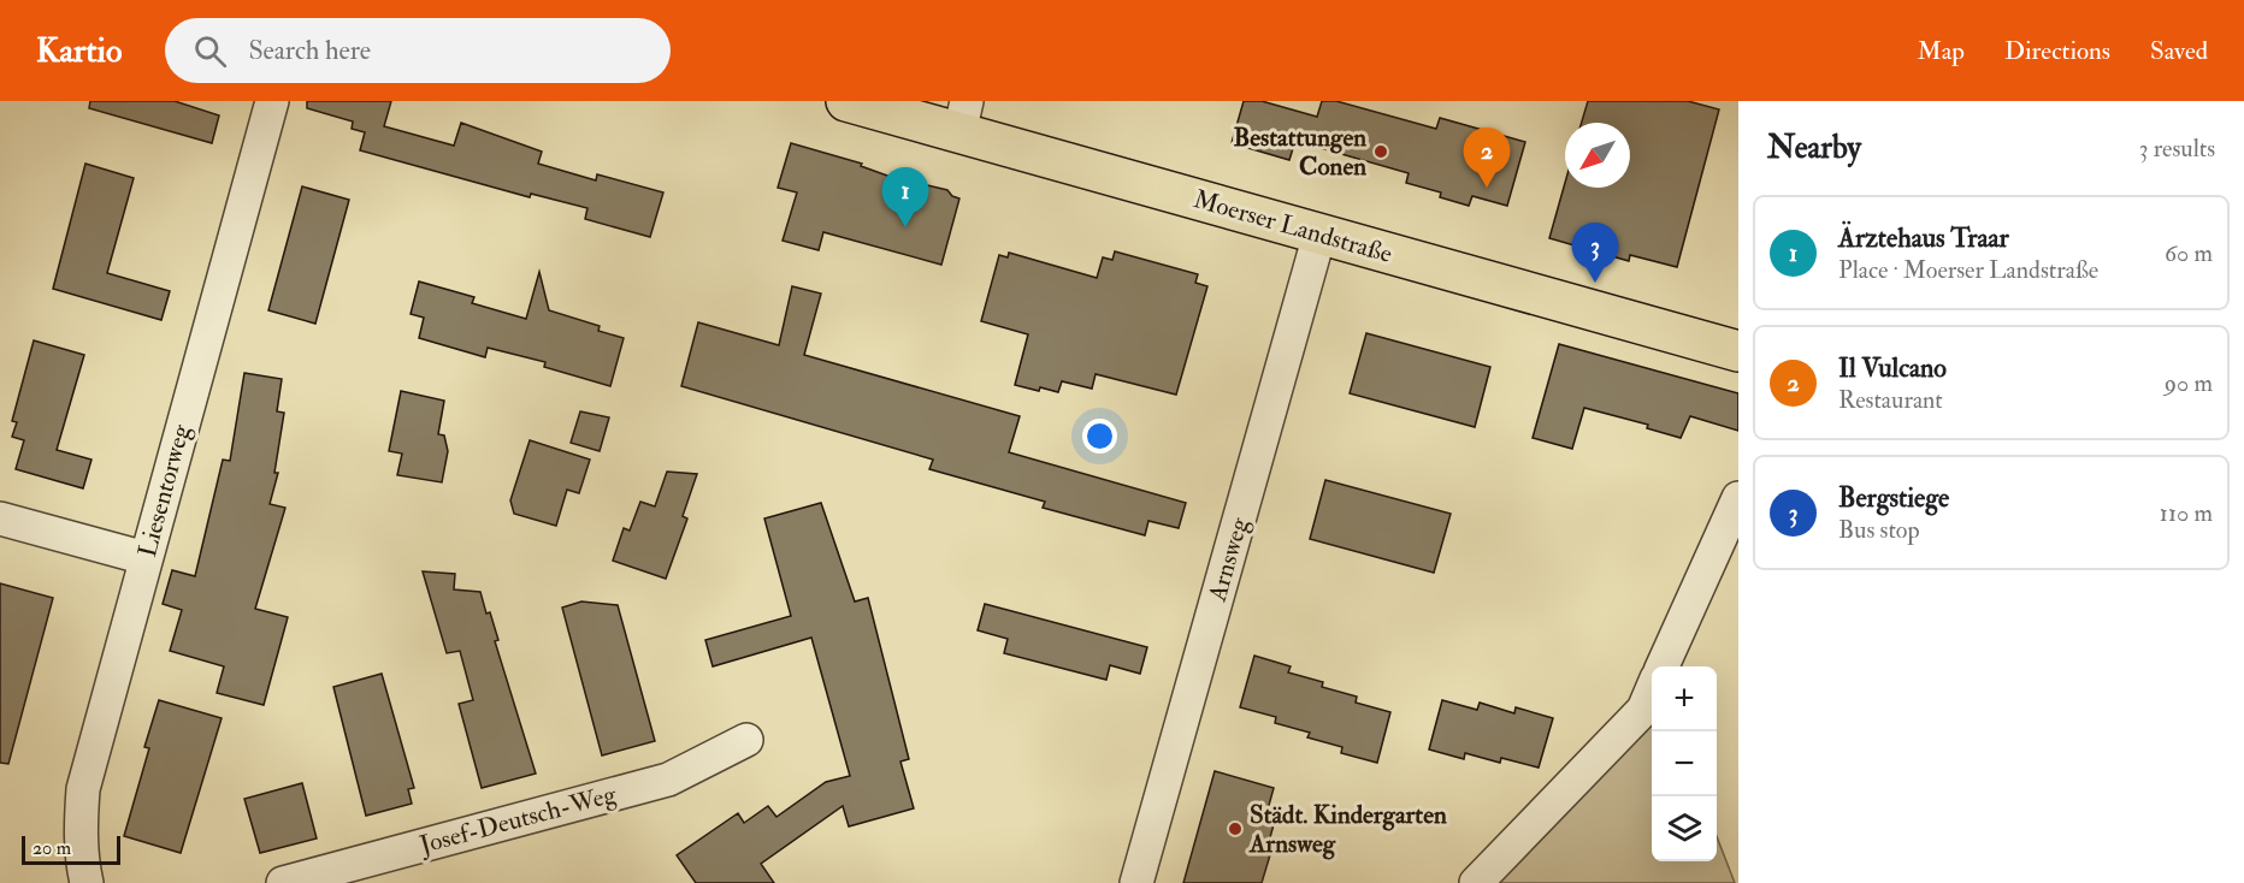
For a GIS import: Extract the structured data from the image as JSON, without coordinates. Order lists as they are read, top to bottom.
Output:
{
  "streets": {
    "main road": ["Moerser Landstraße"],
    "street": ["Liesentorweg", "Arnsweg", "Josef-Deutsch-Weg"]
  },
  "crossings": [
    ["Moerser Landstraße", "Arnsweg"]
  ],
  "places": ["Bestattungen Conen", "Städt. Kindergarten Arnsweg"],
  "scale_bar": "20 m",
  "north": "bottom left",
  "page": {
    "header": "Kartio",
    "search": "Search here",
    "nav": ["Map", "Directions", "Saved"],
    "heading": ["Nearby", "3 results"],
    "pins": ["2", "1", "3"],
    "list": [
      {
        "mark": "1",
        "name": "Ärztehaus Traar",
        "note": "Place · Moerser Landstraße",
        "value": "60 m"
      },
      {
        "mark": "2",
        "name": "Il Vulcano",
        "note": "Restaurant",
        "value": "90 m"
      },
      {
        "mark": "3",
        "name": "Bergstiege",
        "note": "Bus stop",
        "value": "110 m"
      }
    ],
    "map_buttons": ["+", "−"],
    "scale": "20 m"
  }
}
